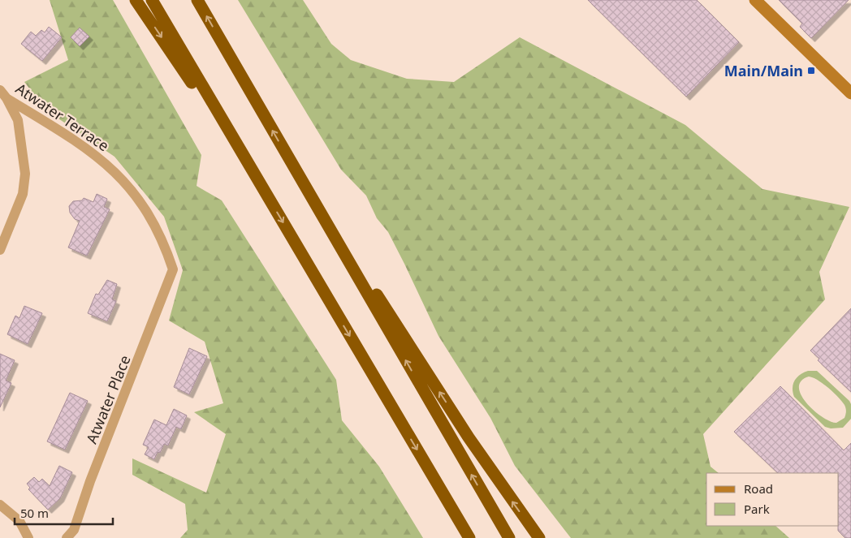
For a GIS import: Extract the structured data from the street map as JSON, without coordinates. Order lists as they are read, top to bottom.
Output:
{
  "streets": {
    "street": ["Atwater Terrace", "Atwater Place"]
  },
  "crossings": [
    ["Atwater Terrace", "Atwater Place"]
  ],
  "places": {
    "transit": ["Main/Main"]
  },
  "legend": ["Road", "Park"],
  "scale_bar": "50 m"
}
